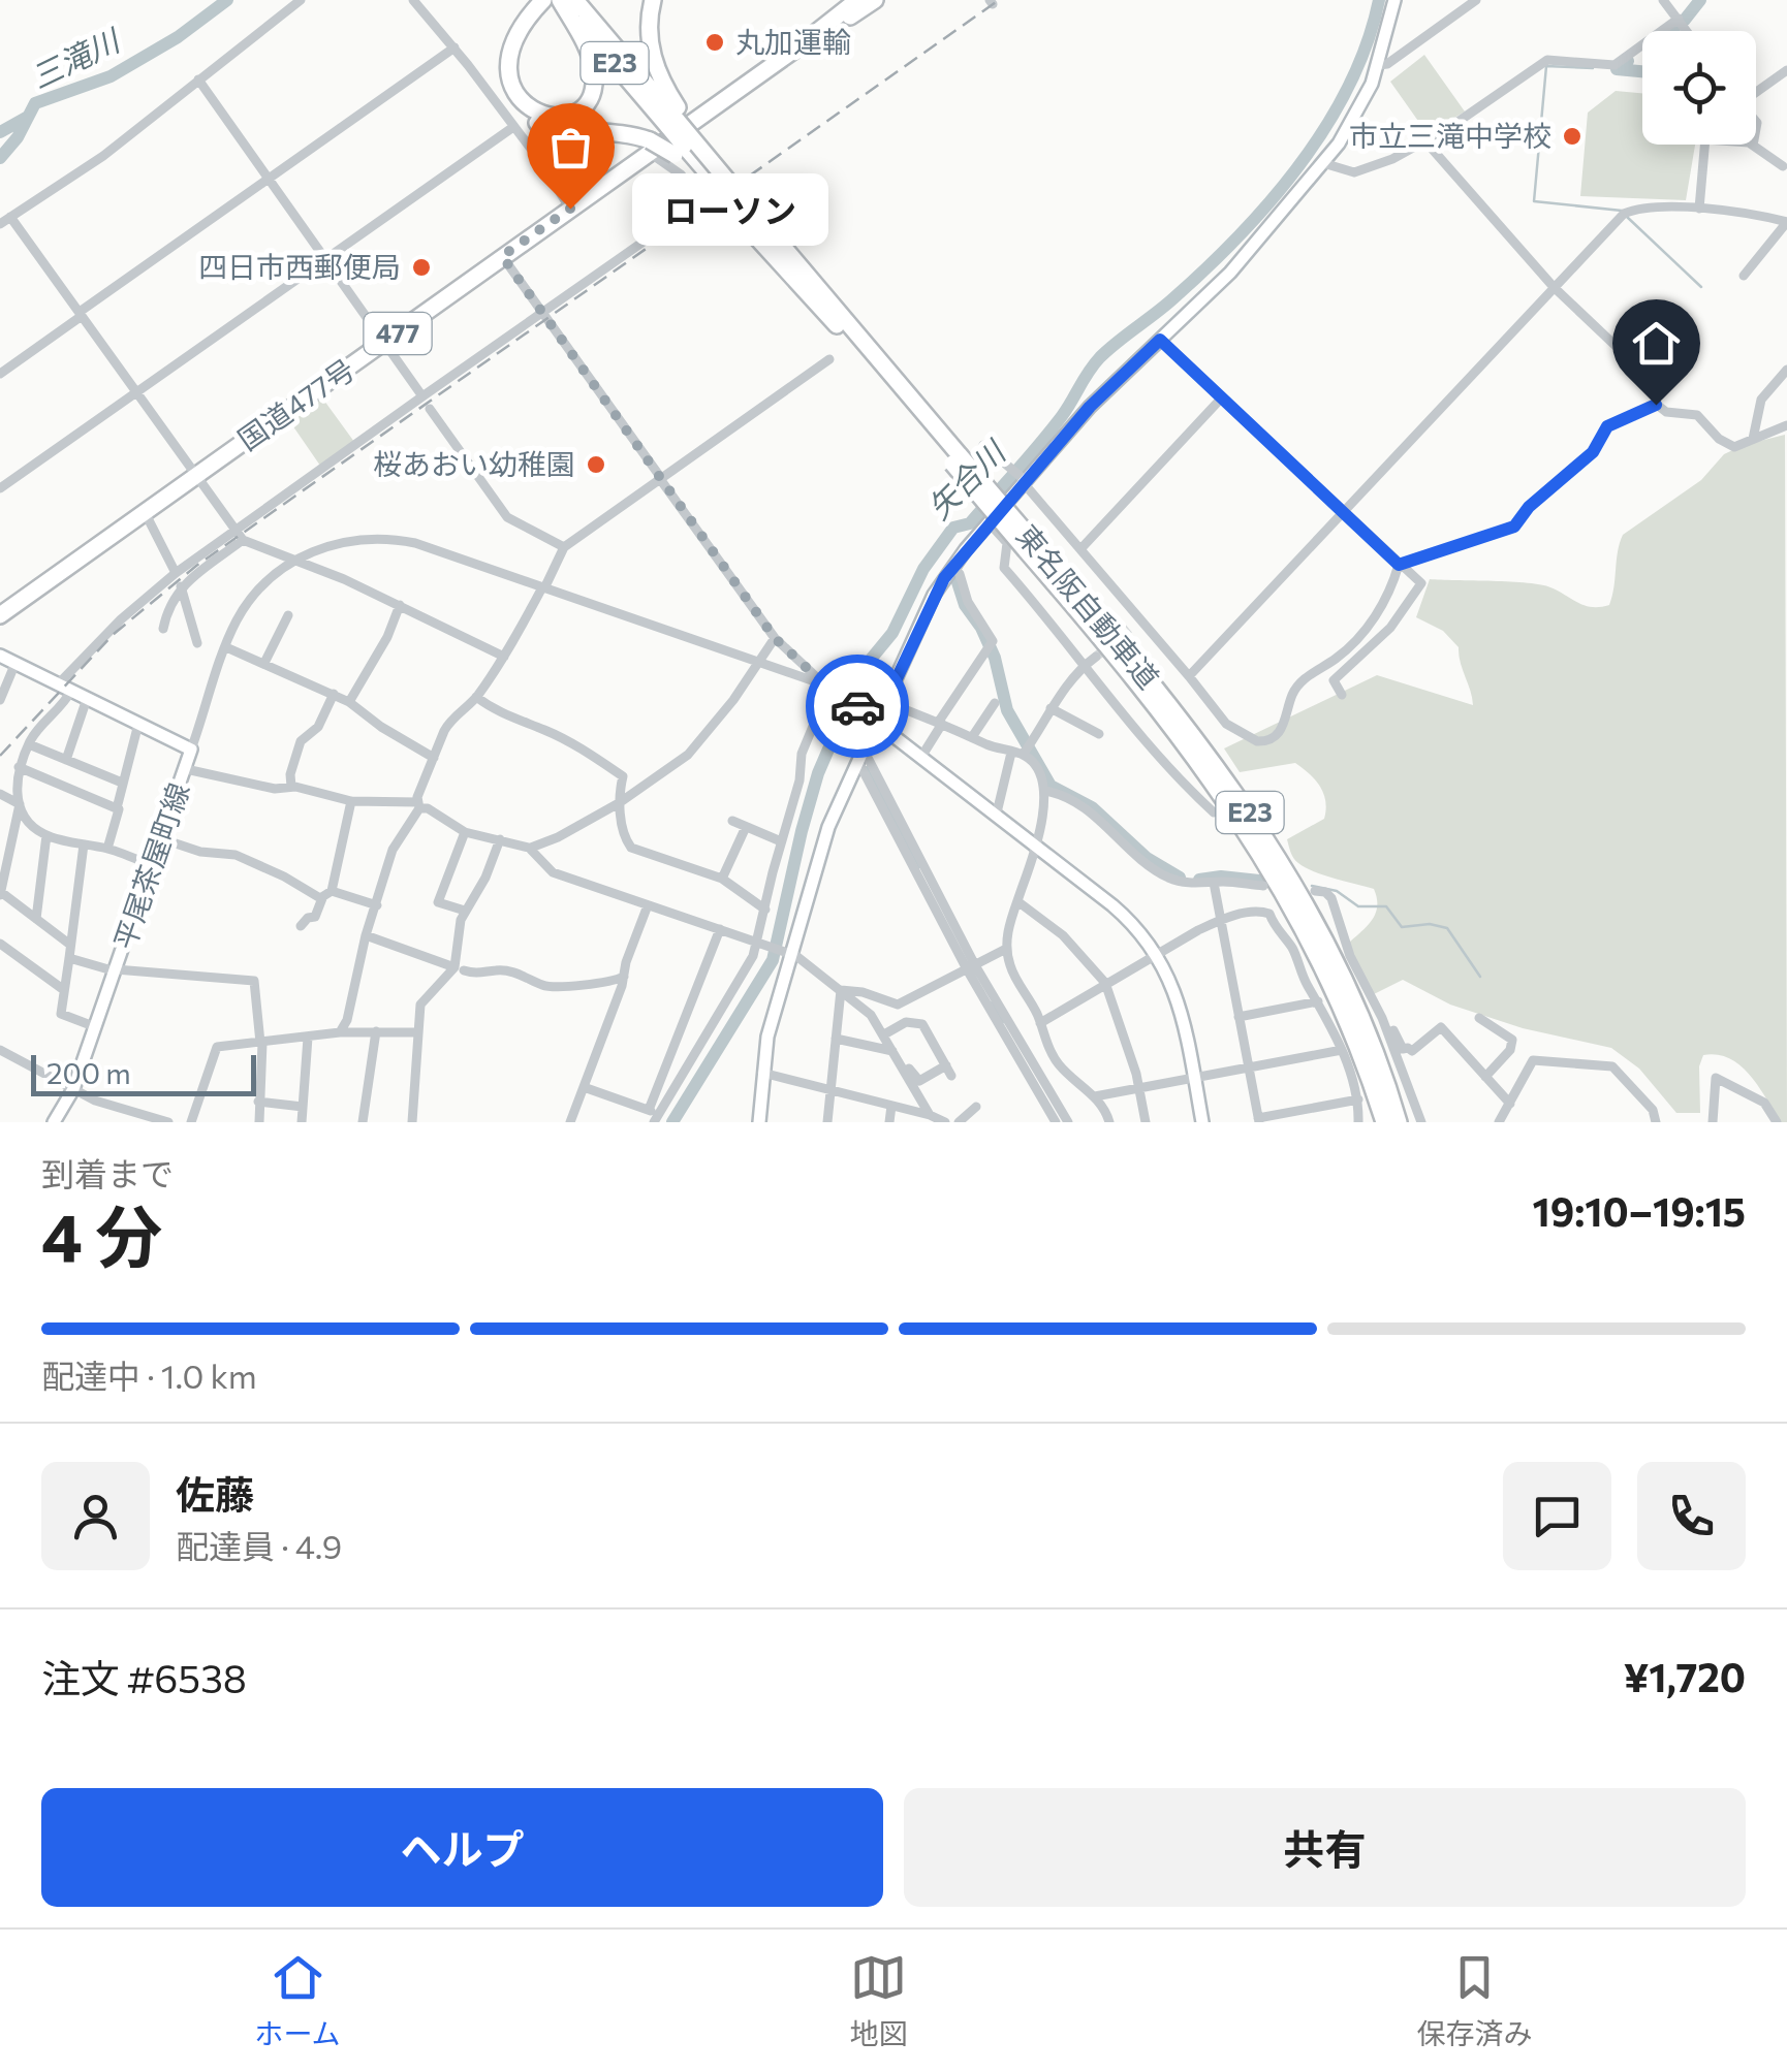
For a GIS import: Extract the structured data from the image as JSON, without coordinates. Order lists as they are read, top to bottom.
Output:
{
  "streets": {
    "highway": [
      "E23",
      "477",
      "国道477号",
      "東名阪自動車道"
    ],
    "street": ["平尾茶屋町線"]
  },
  "water": ["三滝川", "矢合川"],
  "places": [
    "丸加運輸",
    "市立三滝中学校",
    "ローソン",
    "四日市西郵便局",
    "桜あおい幼稚園"
  ],
  "scale_bar": "200 m",
  "page": {
    "bubble": "ローソン",
    "scale": "200 m",
    "heading": ["4 分", "到着まで", "19:10–19:15"],
    "panel": [
      "佐藤",
      "配達員 · 4.9",
      "注文 #6538",
      "¥1,720"
    ],
    "bar": "配達中 · 1.0 km",
    "buttons": ["ヘルプ", "共有"],
    "tabs": ["ホーム", "地図", "保存済み"]
  }
}
